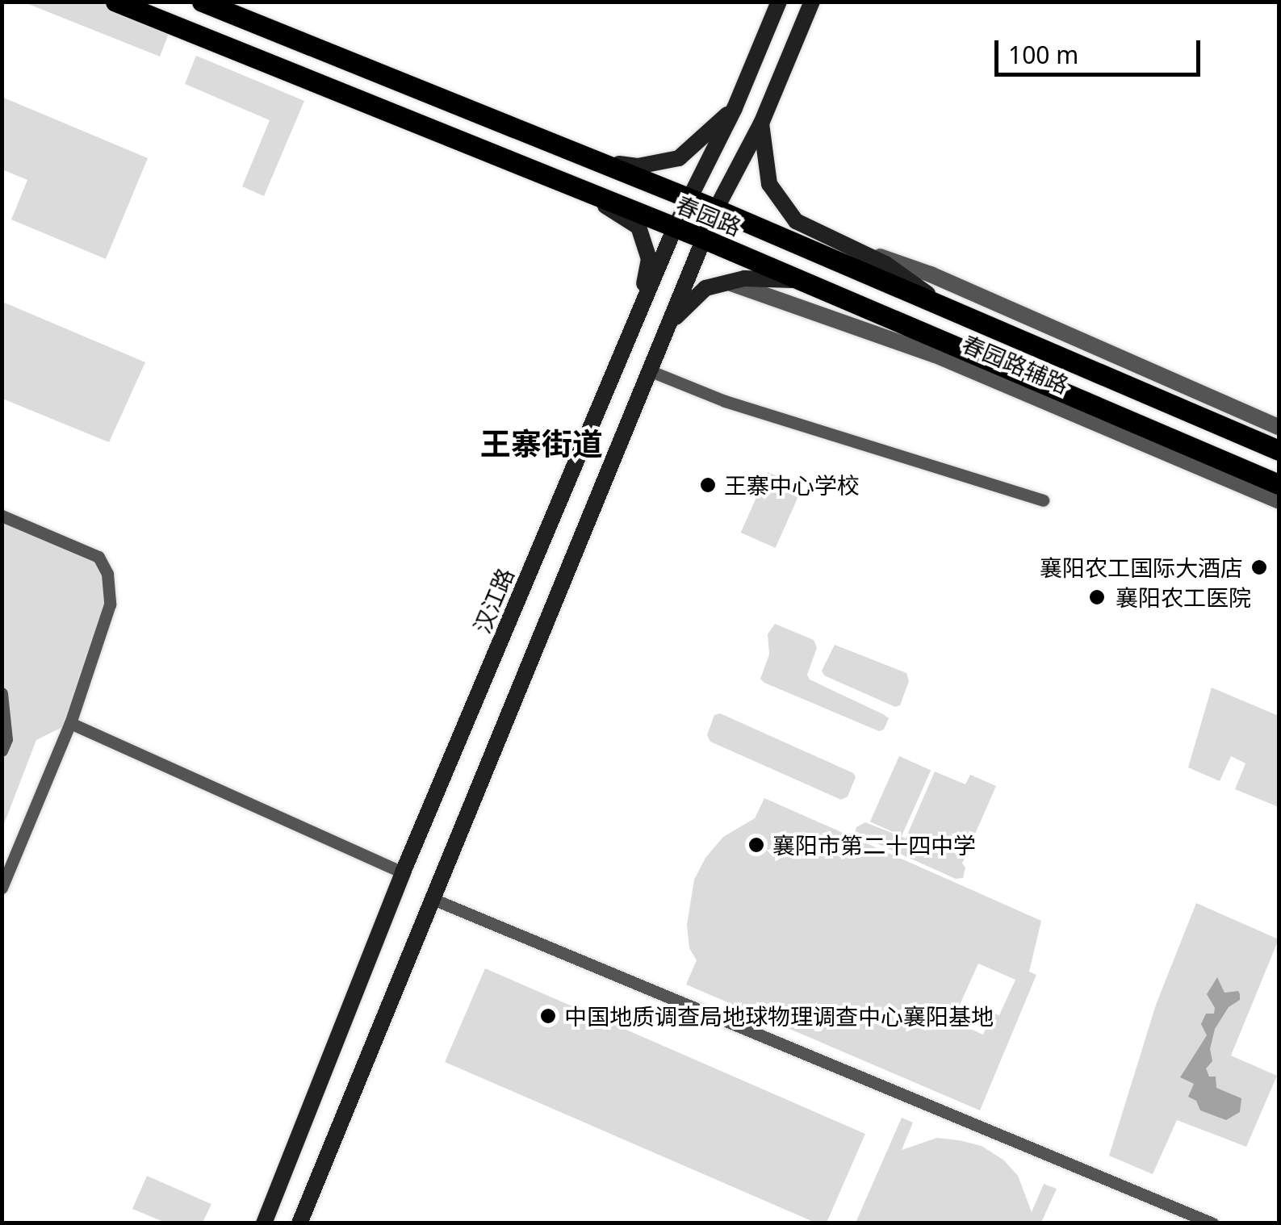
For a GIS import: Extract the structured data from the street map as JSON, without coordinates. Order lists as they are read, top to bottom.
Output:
{
  "streets": {
    "main road": ["春园路", "汉江路"],
    "street": ["春园路辅路"]
  },
  "crossings": [
    ["春园路", "汉江路"]
  ],
  "districts": ["王寨街道"],
  "places": [
    "王寨中心学校",
    "襄阳农工国际大酒店",
    "襄阳农工医院",
    "襄阳市第二十四中学",
    "中国地质调查局地球物理调查中心襄阳基地"
  ],
  "scale_bar": "100 m"
}
